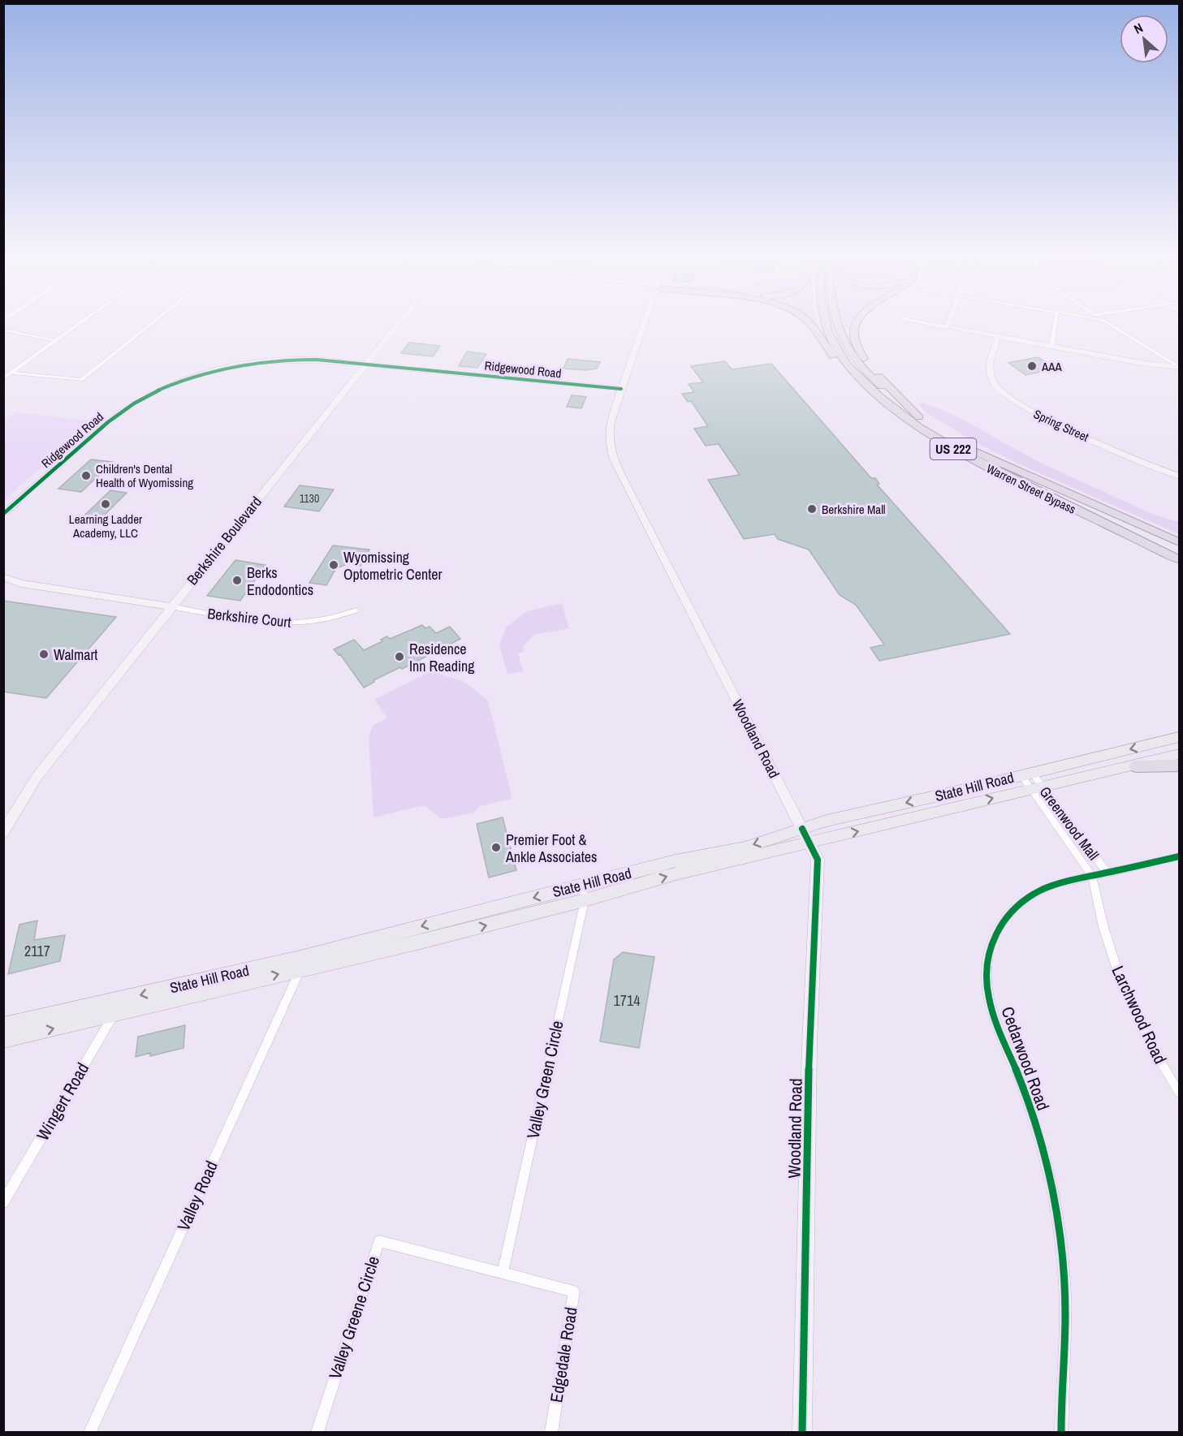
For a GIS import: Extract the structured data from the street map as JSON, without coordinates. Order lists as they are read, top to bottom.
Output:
{
  "streets": {
    "highway": ["US 222", "Warren Street Bypass"],
    "main road": [
      "Ridgewood Road",
      "Spring Street",
      "Berkshire Boulevard",
      "Woodland Road",
      "State Hill Road"
    ],
    "street": [
      "Berkshire Court",
      "Greenwood Mall",
      "Larchwood Road",
      "Cedarwood Road",
      "Valley Green Circle",
      "Wingert Road",
      "Valley Road",
      "Valley Greene Circle",
      "Edgedale Road"
    ]
  },
  "crossings": [
    ["Ridgewood Road", "Berkshire Boulevard"],
    ["Ridgewood Road", "Woodland Road"],
    ["Berkshire Boulevard", "Berkshire Court"],
    ["Woodland Road", "State Hill Road"],
    ["State Hill Road", "Greenwood Mall"],
    ["State Hill Road", "Valley Green Circle"],
    ["State Hill Road", "Wingert Road"],
    ["State Hill Road", "Valley Road"],
    ["Greenwood Mall", "Larchwood Road"],
    ["Greenwood Mall", "Cedarwood Road"],
    ["Larchwood Road", "Cedarwood Road"],
    ["Valley Green Circle", "Valley Greene Circle"],
    ["Valley Green Circle", "Edgedale Road"],
    ["Valley Greene Circle", "Edgedale Road"]
  ],
  "places": [
    "AAA",
    "Children's Dental Health of Wyomissing",
    "Learning Ladder Academy, LLC",
    "Berkshire Mall",
    "Wyomissing Optometric Center",
    "Berks Endodontics",
    "Walmart",
    "Residence Inn Reading",
    "Premier Foot & Ankle Associates"
  ],
  "house_numbers": ["1130", "2117", "1714"],
  "north": "top left"
}
